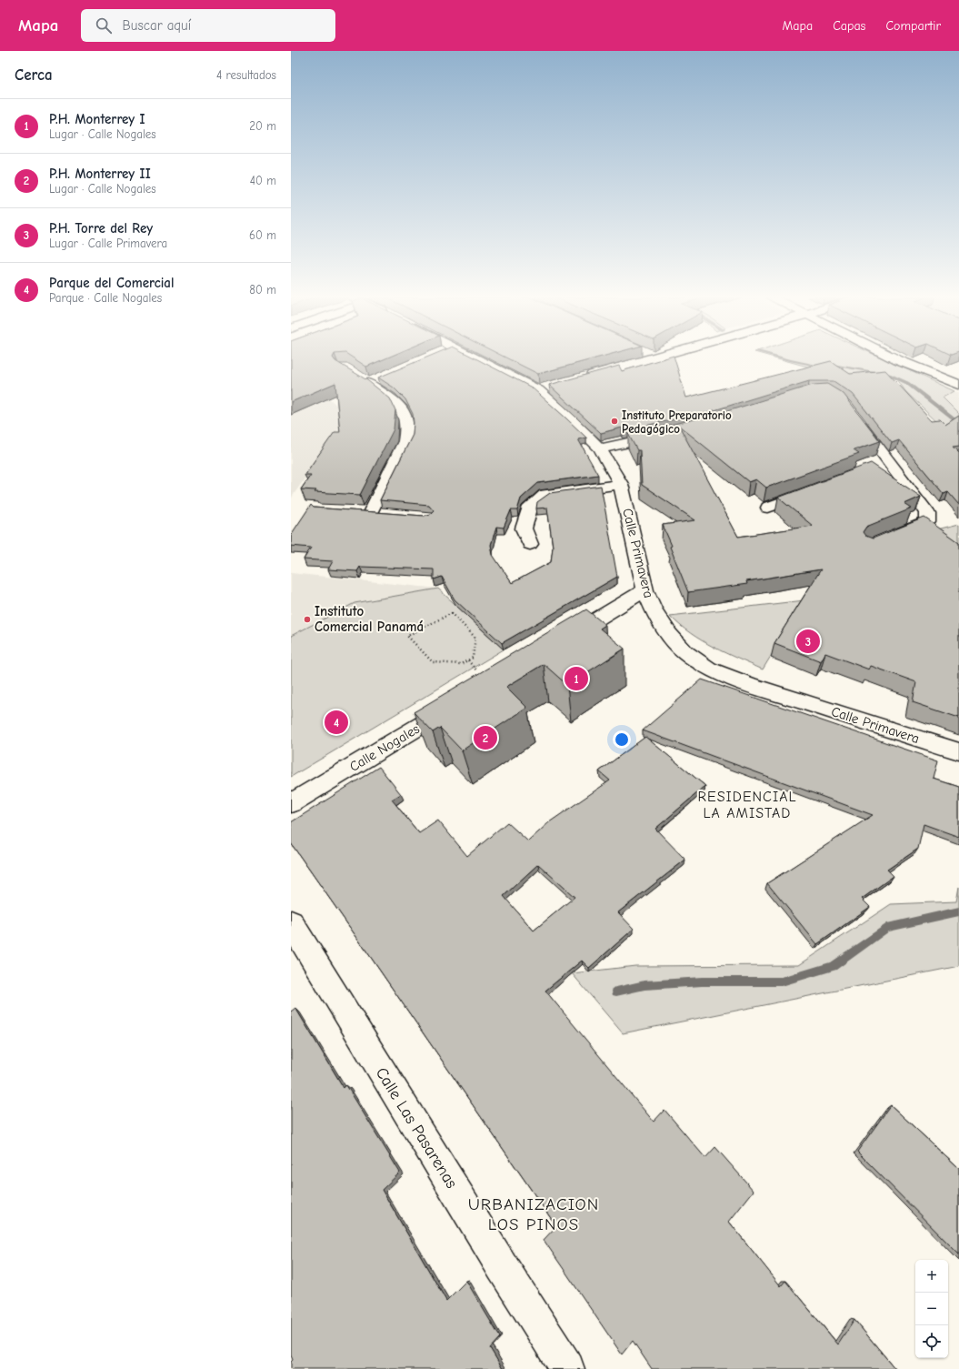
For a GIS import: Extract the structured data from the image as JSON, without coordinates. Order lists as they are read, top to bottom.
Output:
{
  "streets": {
    "street": ["Calle Primavera", "Calle Nogales", "Calle Las Pasarenas"]
  },
  "districts": ["RESIDENCIAL LA AMISTAD", "URBANIZACION LOS PINOS"],
  "places": ["Instituto Preparatorio Pedagógico", "Instituto Comercial Panamá"],
  "page": {
    "header": "Mapa",
    "search": "Buscar aquí",
    "nav": ["Mapa", "Capas", "Compartir"],
    "heading": ["Cerca", "4 resultados"],
    "list": [
      {
        "mark": "1",
        "name": "P.H. Monterrey I",
        "note": "Lugar · Calle Nogales",
        "value": "20 m"
      },
      {
        "mark": "2",
        "name": "P.H. Monterrey II",
        "note": "Lugar · Calle Nogales",
        "value": "40 m"
      },
      {
        "mark": "3",
        "name": "P.H. Torre del Rey",
        "note": "Lugar · Calle Primavera",
        "value": "60 m"
      },
      {
        "mark": "4",
        "name": "Parque del Comercial",
        "note": "Parque · Calle Nogales",
        "value": "80 m"
      }
    ],
    "pins": [
      "3",
      "1",
      "4",
      "2"
    ],
    "map_buttons": ["+", "−"]
  }
}
